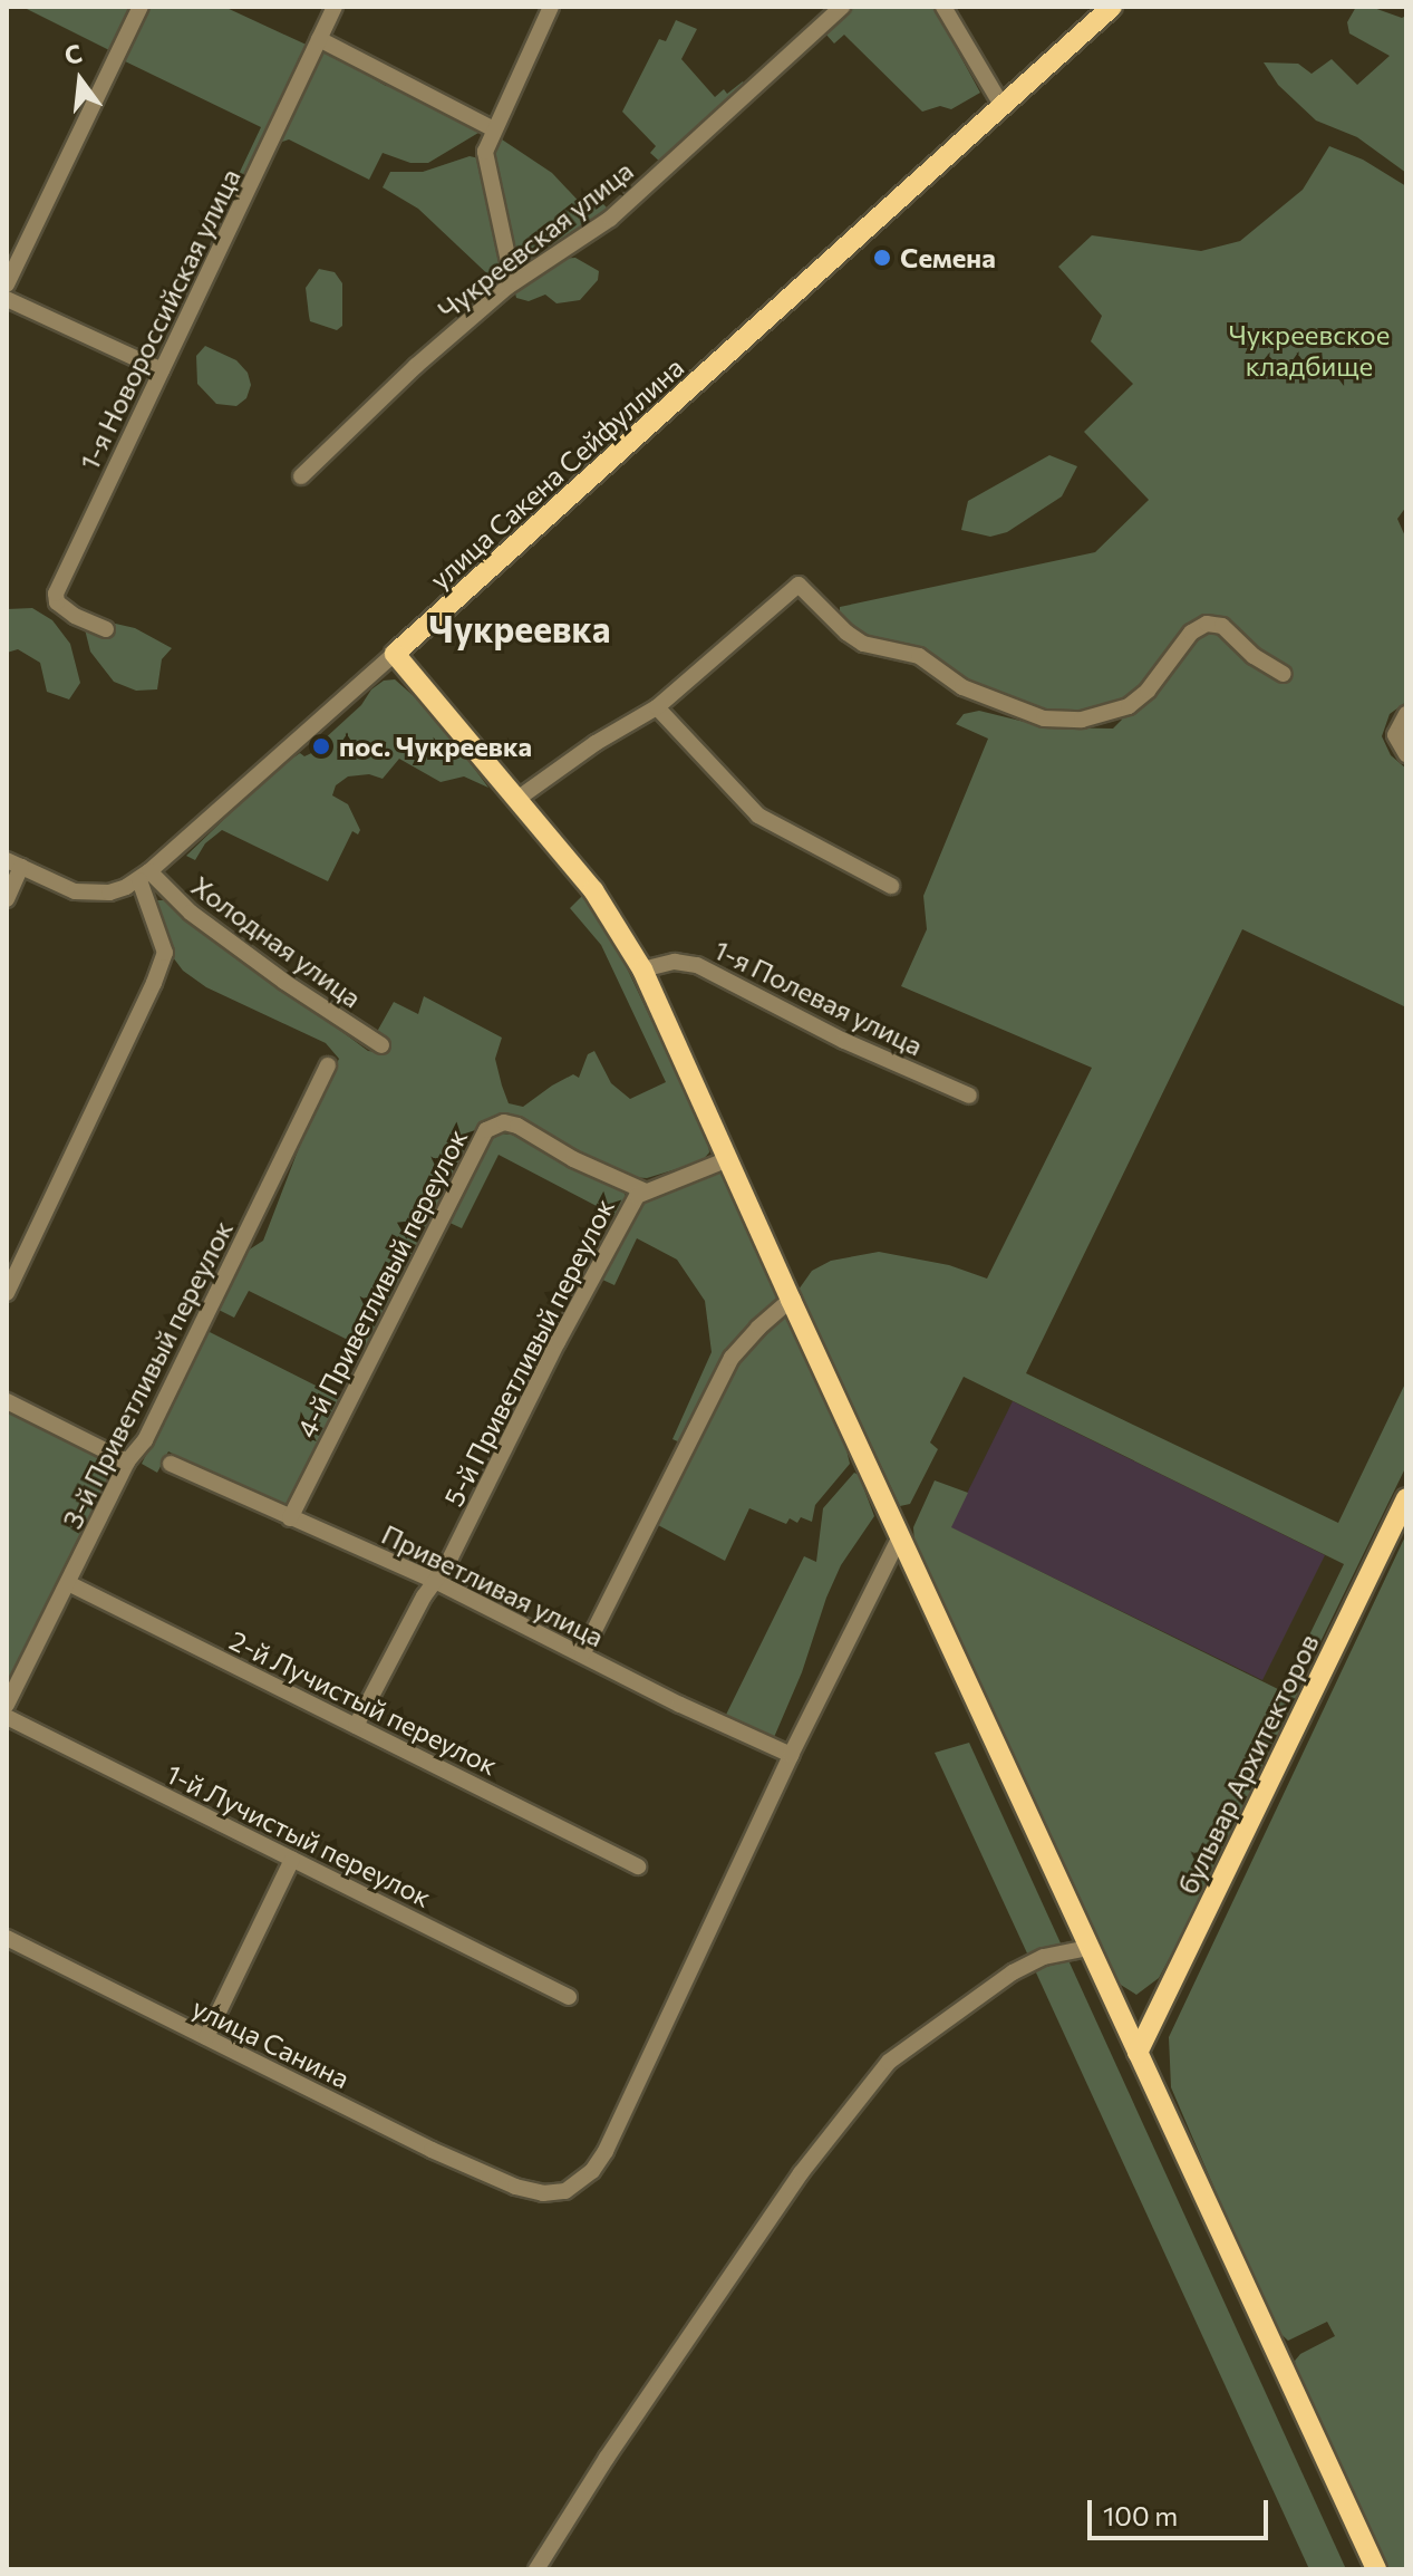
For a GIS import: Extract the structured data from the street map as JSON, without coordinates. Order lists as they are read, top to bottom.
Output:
{
  "streets": {
    "main road": ["улица Сакена Сейфуллина", "бульвар Архитекторов"],
    "street": [
      "Чукреевская улица",
      "1-я Новороссийская улица",
      "Холодная улица",
      "1-я Полевая улица",
      "4-й Приветливый переулок",
      "5-й Приветливый переулок",
      "3-й Приветливый переулок",
      "Приветливая улица",
      "2-й Лучистый переулок",
      "1-й Лучистый переулок",
      "улица Санина"
    ]
  },
  "crossings": [
    ["улица Сакена Сейфуллина", "Холодная улица"],
    ["4-й Приветливый переулок", "5-й Приветливый переулок"],
    ["4-й Приветливый переулок", "Приветливая улица"],
    ["5-й Приветливый переулок", "Приветливая улица"],
    ["5-й Приветливый переулок", "2-й Лучистый переулок"],
    ["3-й Приветливый переулок", "2-й Лучистый переулок"],
    ["Приветливая улица", "улица Санина"]
  ],
  "districts": ["Чукреевка"],
  "parks": ["Чукреевское кладбище"],
  "places": ["Семена", "пос. Чукреевка"],
  "scale_bar": "100 m",
  "north": "top"
}
